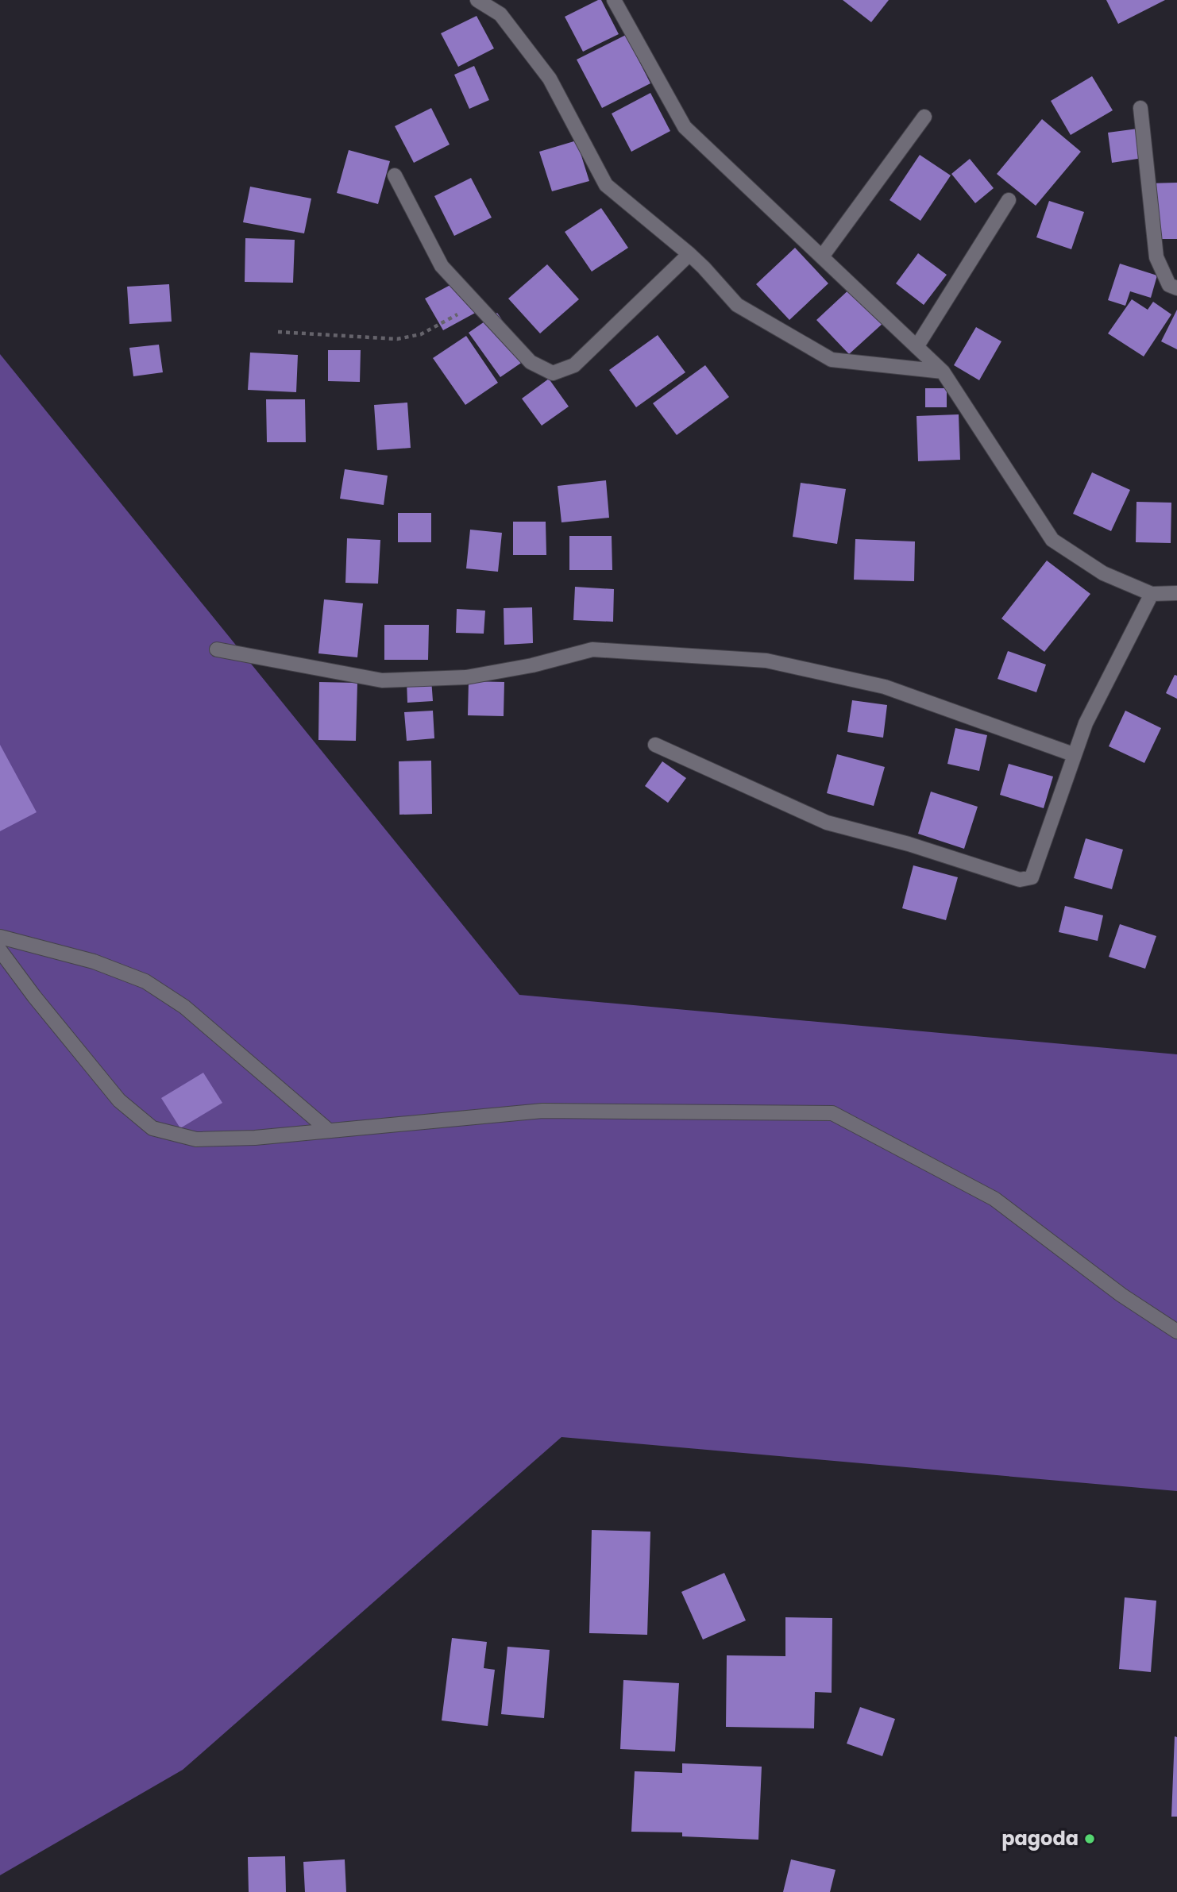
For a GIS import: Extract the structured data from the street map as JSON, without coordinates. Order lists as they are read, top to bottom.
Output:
{
  "places": ["pagoda"]
}
